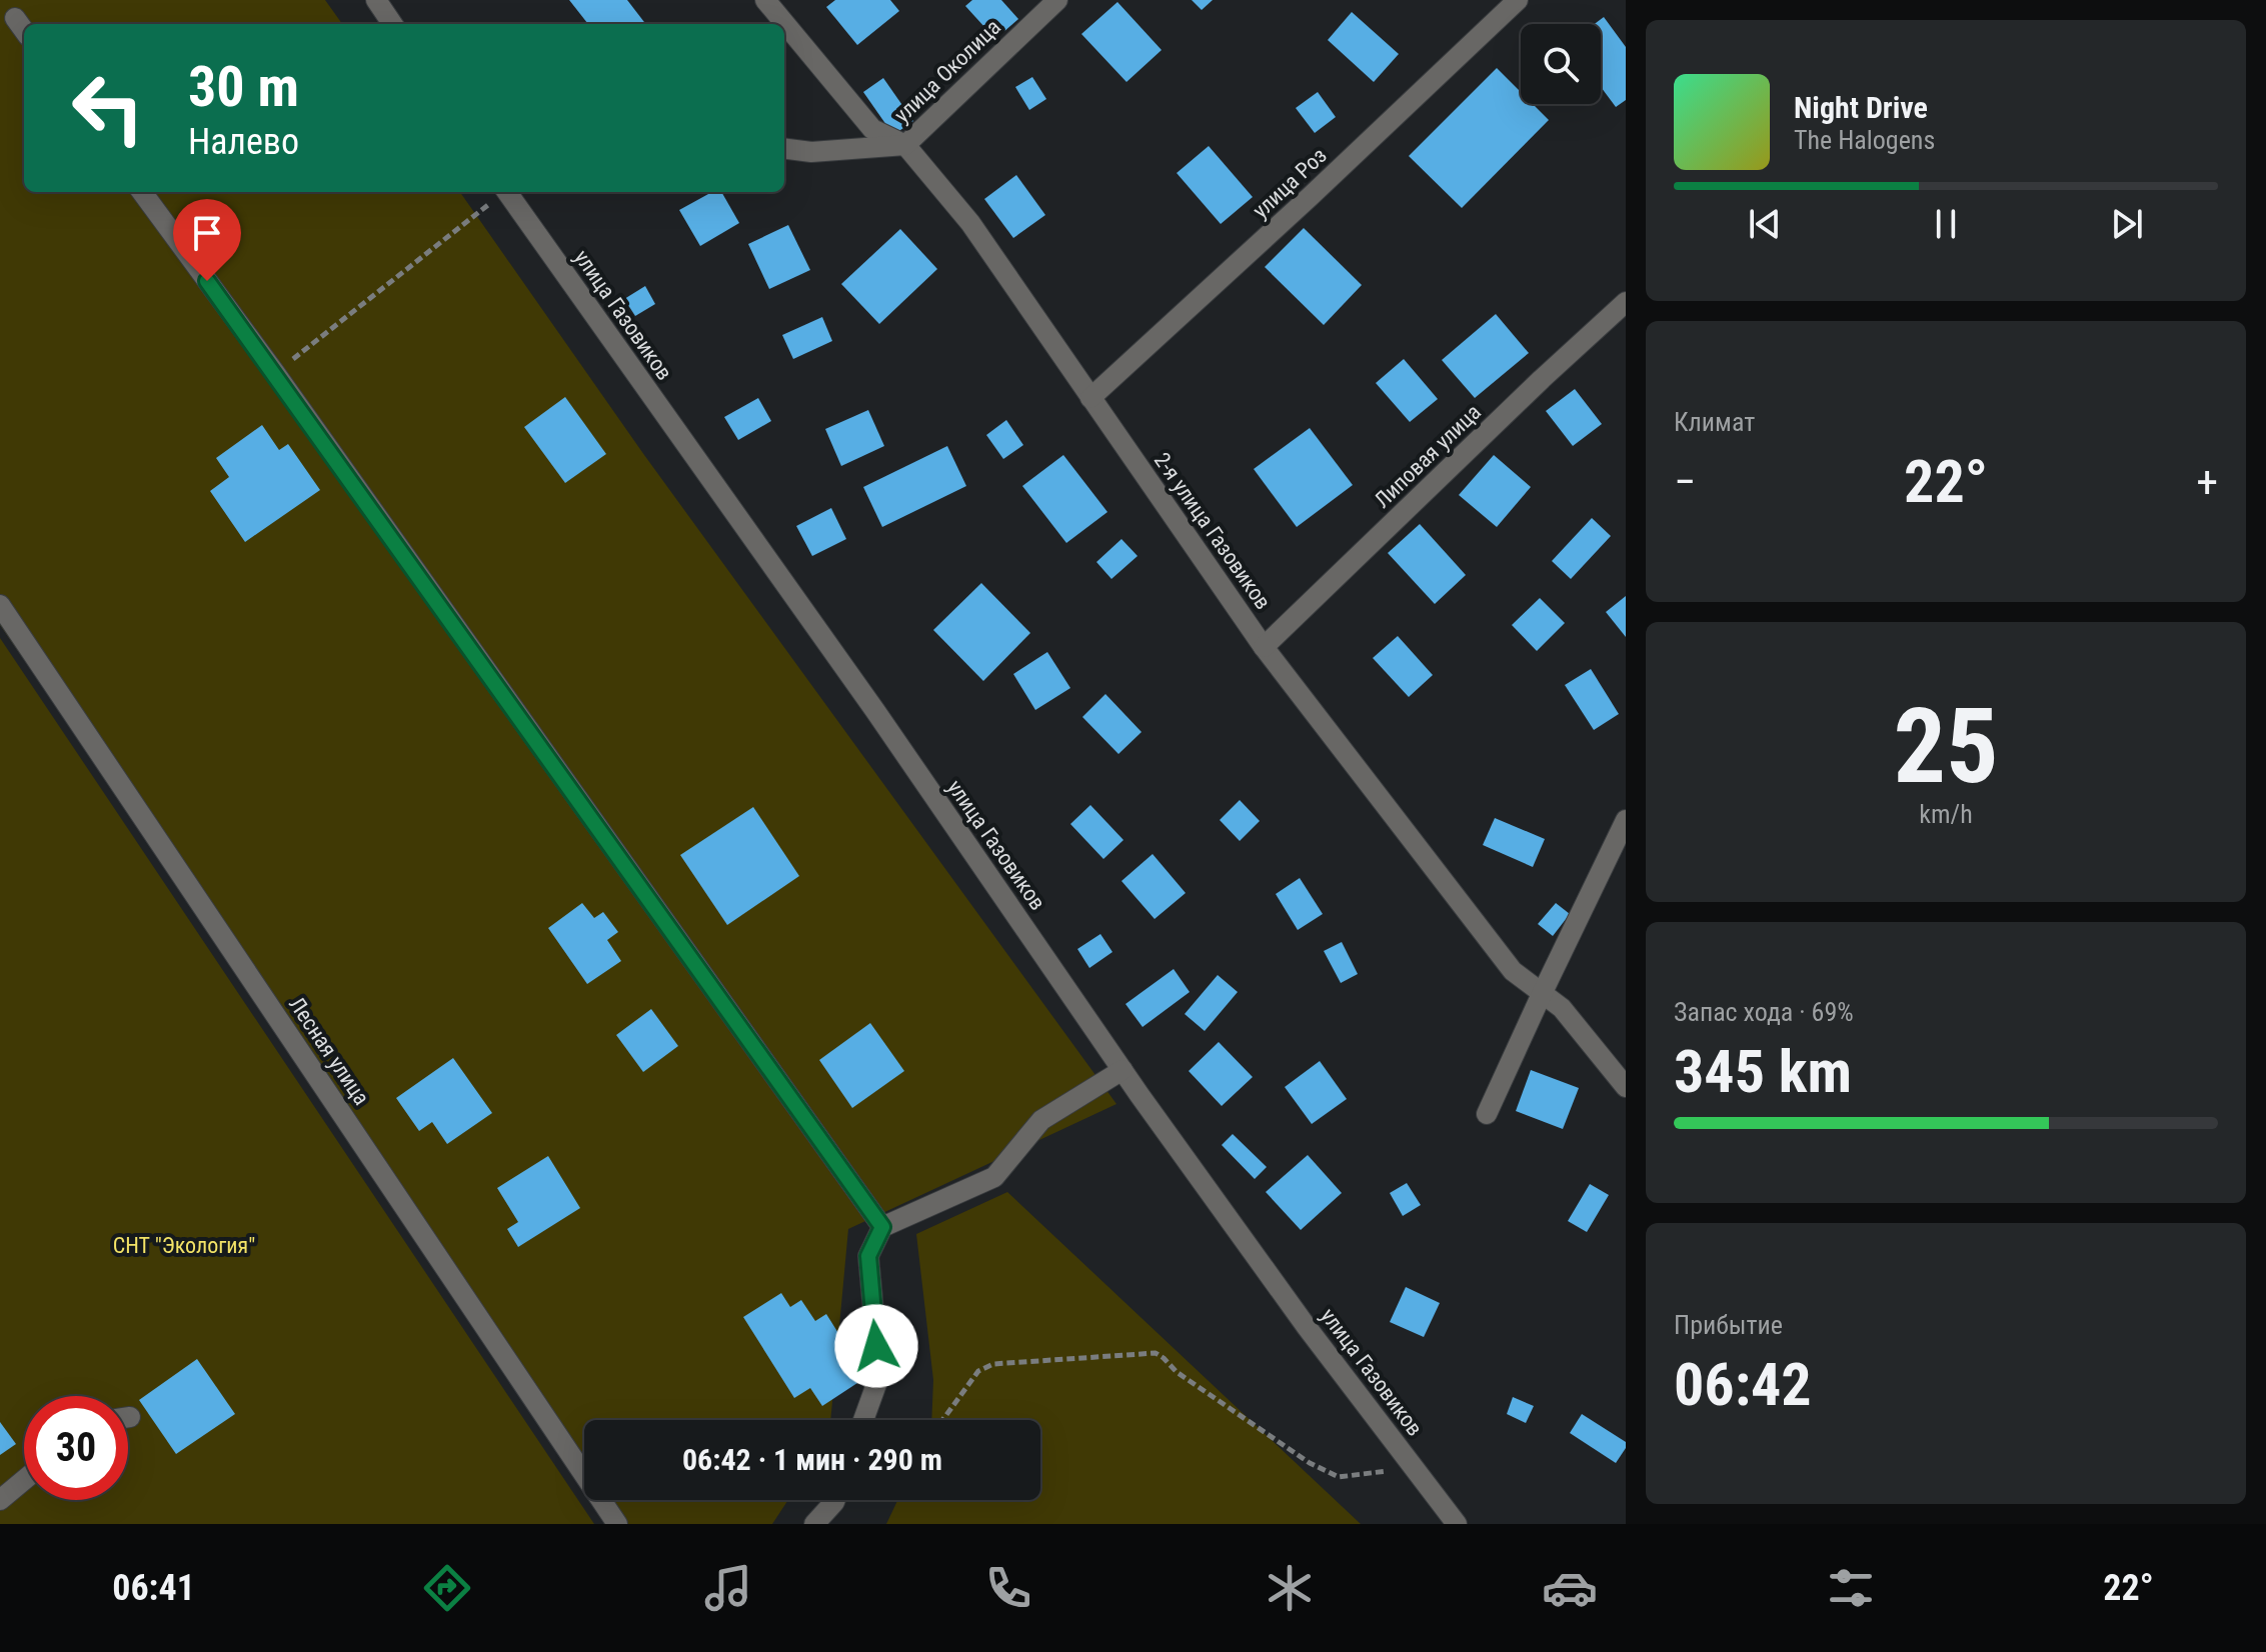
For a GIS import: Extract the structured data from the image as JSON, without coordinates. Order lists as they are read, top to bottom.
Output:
{
  "streets": {
    "street": [
      "улица Околица",
      "улица Роз",
      "улица Газовиков",
      "Липовая улица",
      "2-я улица Газовиков",
      "Лесная улица"
    ]
  },
  "crossings": [
    ["улица Околица", "2-я улица Газовиков"],
    ["улица Роз", "2-я улица Газовиков"],
    ["Липовая улица", "2-я улица Газовиков"]
  ],
  "parks": ["СНТ \"Экология\""],
  "page": {
    "turn": ["30 m", "Налево"],
    "song": ["Night Drive", "The Halogens"],
    "tile": [
      "Климат",
      ["25", "km/h"],
      ["Запас хода · 69%", "345 km"],
      ["Прибытие", "06:42"]
    ],
    "heat": ["−", "22°", "+"],
    "limit": "30",
    "trip": "06:42 · 1 мин · 290 m",
    "tabs": ["06:41", "22°"]
  }
}
